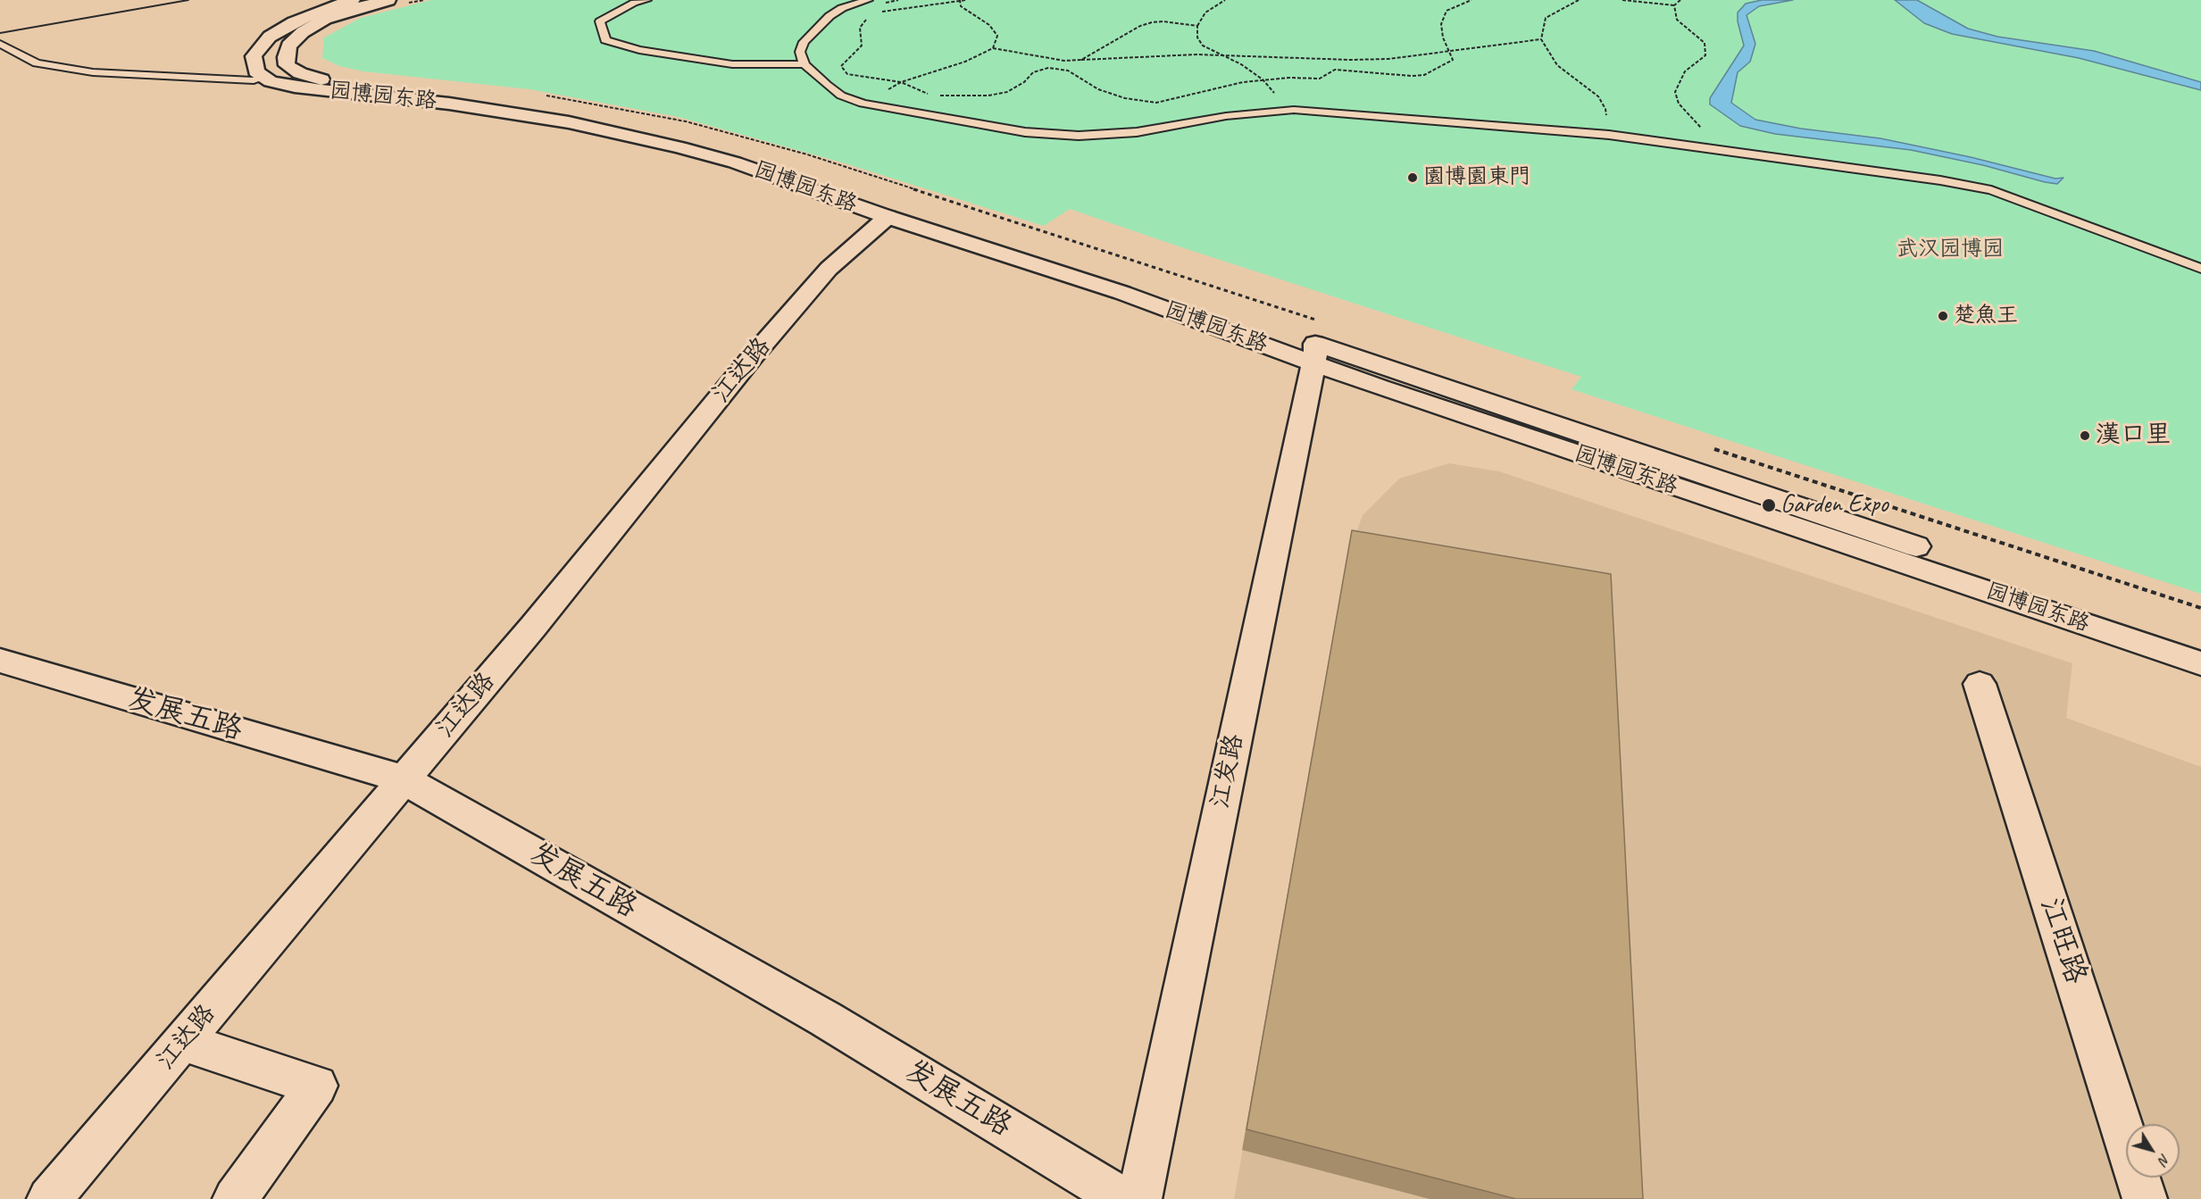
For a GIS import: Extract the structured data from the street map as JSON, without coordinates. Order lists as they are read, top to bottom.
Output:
{
  "streets": {
    "main road": [
      "园博园东路",
      "江达路",
      "发展五路",
      "江发路",
      "江旺路"
    ]
  },
  "crossings": [
    ["园博园东路", "江达路"],
    ["园博园东路", "江发路"],
    ["江达路", "发展五路"]
  ],
  "parks": ["武汉园博园"],
  "places": [
    "園博園東門",
    "楚魚王",
    "漢口里",
    "Garden Expo"
  ],
  "north": "bottom right"
}
